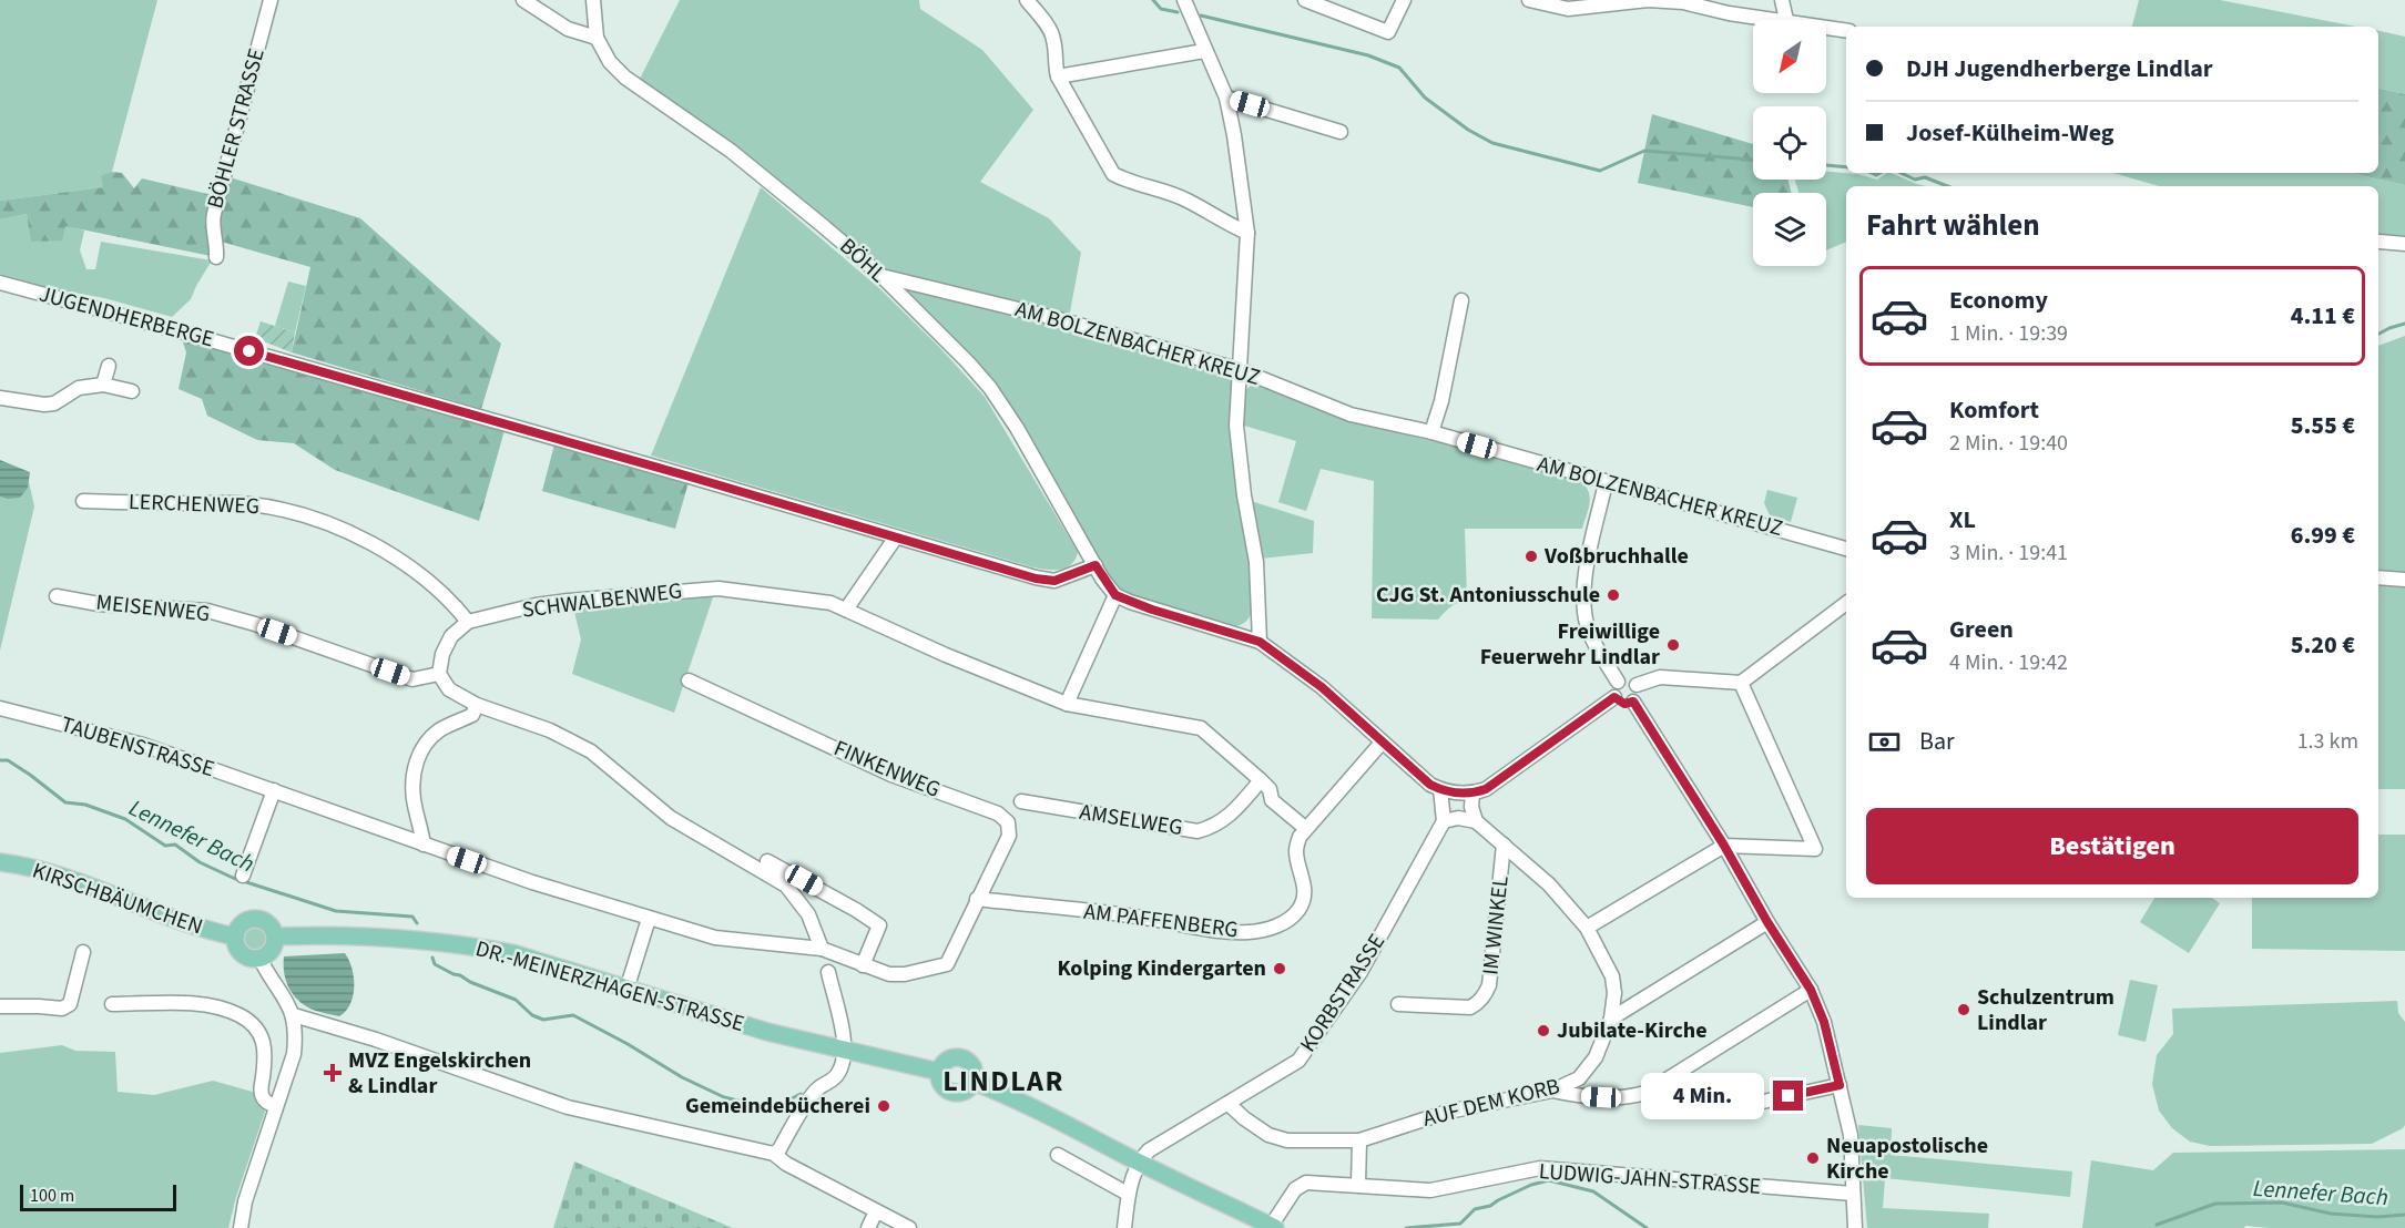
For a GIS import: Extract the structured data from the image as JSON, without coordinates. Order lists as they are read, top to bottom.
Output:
{
  "streets": {
    "main road": ["KIRSCHBÄUMCHEN", "DR.-MEINERZHAGEN-STRASSE"],
    "street": [
      "BÖHLER STRASSE",
      "BÖHL",
      "JUGENDHERBERGE",
      "AM BOLZENBACHER KREUZ",
      "LERCHENWEG",
      "SCHWALBENWEG",
      "MEISENWEG",
      "TAUBENSTRASSE",
      "FINKENWEG",
      "AMSELWEG",
      "AM PAFFENBERG",
      "IM WINKEL",
      "KORBSTRASSE",
      "AUF DEM KORB",
      "LUDWIG-JAHN-STRASSE"
    ]
  },
  "crossings": [
    ["BÖHL", "JUGENDHERBERGE"],
    ["BÖHL", "AM BOLZENBACHER KREUZ"],
    ["LERCHENWEG", "SCHWALBENWEG"],
    ["SCHWALBENWEG", "AMSELWEG"],
    ["SCHWALBENWEG", "AM PAFFENBERG"],
    ["TAUBENSTRASSE", "FINKENWEG"],
    ["TAUBENSTRASSE", "AM PAFFENBERG"],
    ["FINKENWEG", "AM PAFFENBERG"],
    ["KIRSCHBÄUMCHEN", "DR.-MEINERZHAGEN-STRASSE"],
    ["IM WINKEL", "AUF DEM KORB"],
    ["KORBSTRASSE", "AUF DEM KORB"]
  ],
  "districts": ["LINDLAR"],
  "water": ["Lennefer Bach"],
  "places": {
    "other": [
      "Voßbruchhalle",
      "CJG St. Antoniusschule",
      "Freiwillige Feuerwehr Lindlar",
      "Kolping Kindergarten",
      "Schulzentrum Lindlar",
      "Jubilate-Kirche",
      "Gemeindebücherei",
      "Neuapostolische Kirche"
    ],
    "health": ["MVZ Engelskirchen & Lindlar"]
  },
  "scale_bar": "100 m",
  "north": "bottom left",
  "page": {
    "banner": ["DJH Jugendherberge Lindlar", "Josef-Külheim-Weg"],
    "heading": "Fahrt wählen",
    "list": [
      {
        "name": "Economy",
        "note": "1 Min. · 19:39",
        "value": "4.11 €"
      },
      {
        "name": "Komfort",
        "note": "2 Min. · 19:40",
        "value": "5.55 €"
      },
      {
        "name": "XL",
        "note": "3 Min. · 19:41",
        "value": "6.99 €"
      },
      {
        "name": "Green",
        "note": "4 Min. · 19:42",
        "value": "5.20 €"
      }
    ],
    "pay": ["Bar", "1.3 km"],
    "buttons": "Bestätigen",
    "bubble": "4 Min.",
    "scale": "100 m"
  }
}
